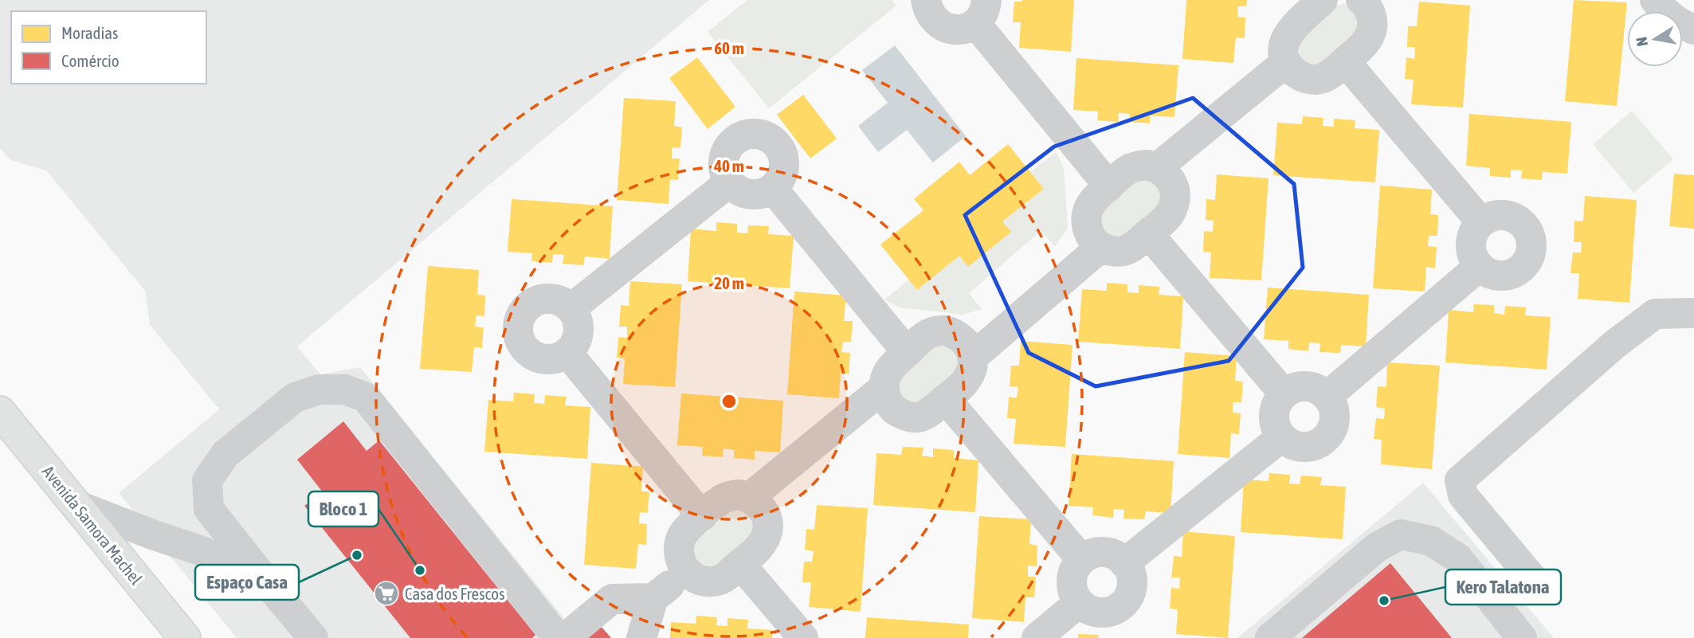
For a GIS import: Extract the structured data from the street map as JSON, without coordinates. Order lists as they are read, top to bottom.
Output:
{
  "streets": {
    "main road": ["Avenida Samora Machel"]
  },
  "places": {
    "other": ["Espaço Casa", "Bloco 1", "Kero Talatona"],
    "supermarket": ["Casa dos Frescos"]
  },
  "legend": ["Moradias", "Comércio"],
  "north": "left",
  "rings": ["60 m", "40 m", "20 m"]
}
